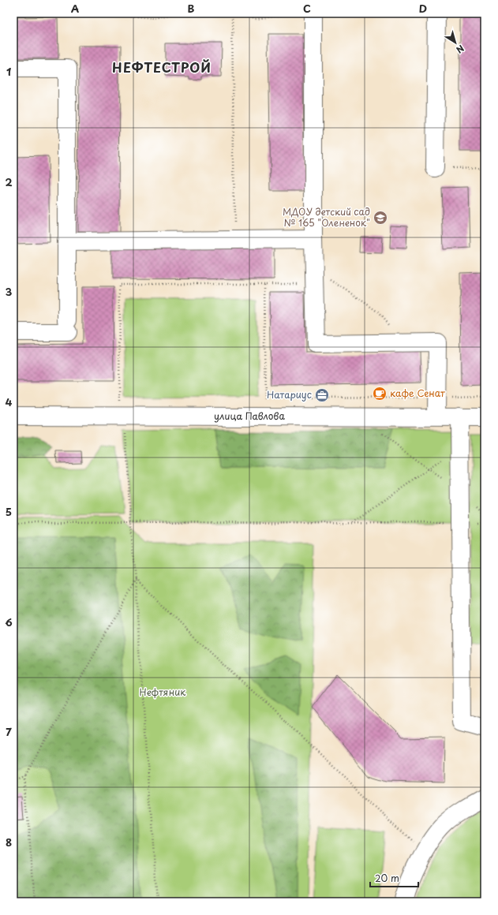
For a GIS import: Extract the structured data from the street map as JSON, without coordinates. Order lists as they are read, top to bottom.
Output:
{
  "streets": {
    "street": ["улица Павлова"]
  },
  "districts": ["НЕФТЕСТРОЙ"],
  "parks": ["Нефтяник"],
  "places": {
    "school or university": ["МДОУ детский сад № 165 \"Олененок\""],
    "cafe": ["кафе Сенат"],
    "office": ["Натариус"]
  },
  "scale_bar": "20 m",
  "north": "bottom right",
  "grid": {
    "columns": [
      "A",
      "B",
      "C",
      "D"
    ],
    "rows": [
      "1",
      "2",
      "3",
      "4",
      "5",
      "6",
      "7",
      "8"
    ]
  }
}
